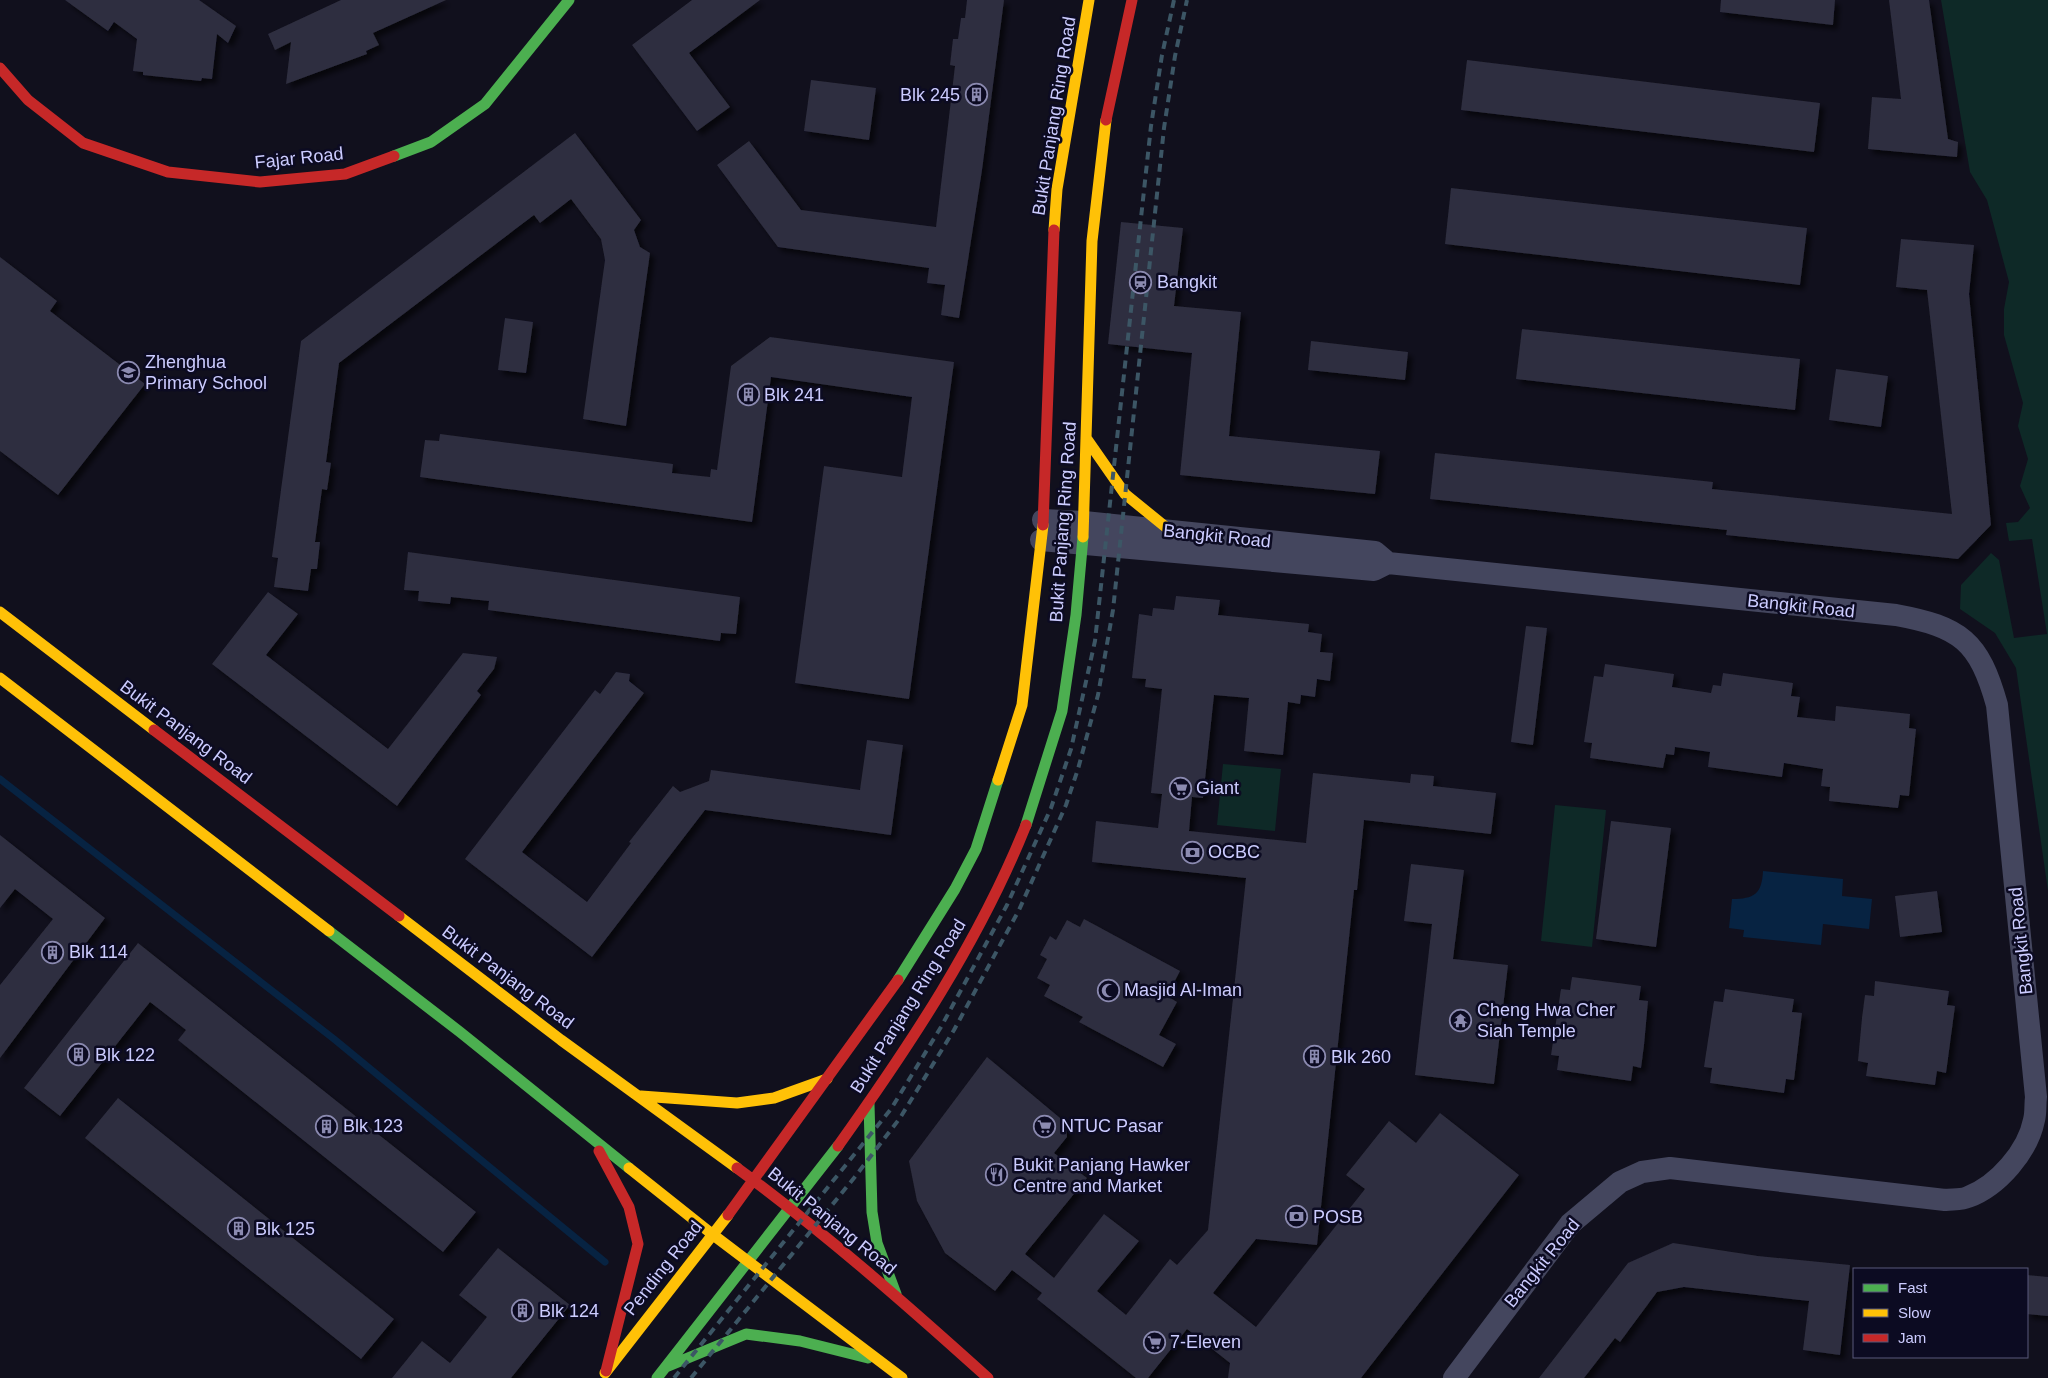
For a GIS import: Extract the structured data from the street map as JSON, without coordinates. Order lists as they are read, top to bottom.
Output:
{
  "streets": {
    "main road": [
      "Bukit Panjang Ring Road",
      "Fajar Road",
      "Bukit Panjang Road",
      "Pending Road"
    ],
    "street": ["Bangkit Road"]
  },
  "crossings": [
    ["Bukit Panjang Ring Road", "Bangkit Road"],
    ["Bukit Panjang Ring Road", "Bukit Panjang Road"],
    ["Bukit Panjang Ring Road", "Pending Road"],
    ["Bukit Panjang Road", "Pending Road"]
  ],
  "places": {
    "building": [
      "Blk 245",
      "Blk 241",
      "Blk 114",
      "Blk 122",
      "Blk 260",
      "Blk 123",
      "Blk 125",
      "Blk 124"
    ],
    "station": ["Bangkit"],
    "school or university": ["Zhenghua Primary School"],
    "supermarket": ["Giant", "NTUC Pasar", "7-Eleven"],
    "bank": ["OCBC", "POSB"],
    "mosque": ["Masjid Al-Iman"],
    "temple": ["Cheng Hwa Cher Siah Temple"],
    "restaurant": ["Bukit Panjang Hawker Centre and Market"]
  },
  "legend": ["Fast", "Slow", "Jam"]
}
